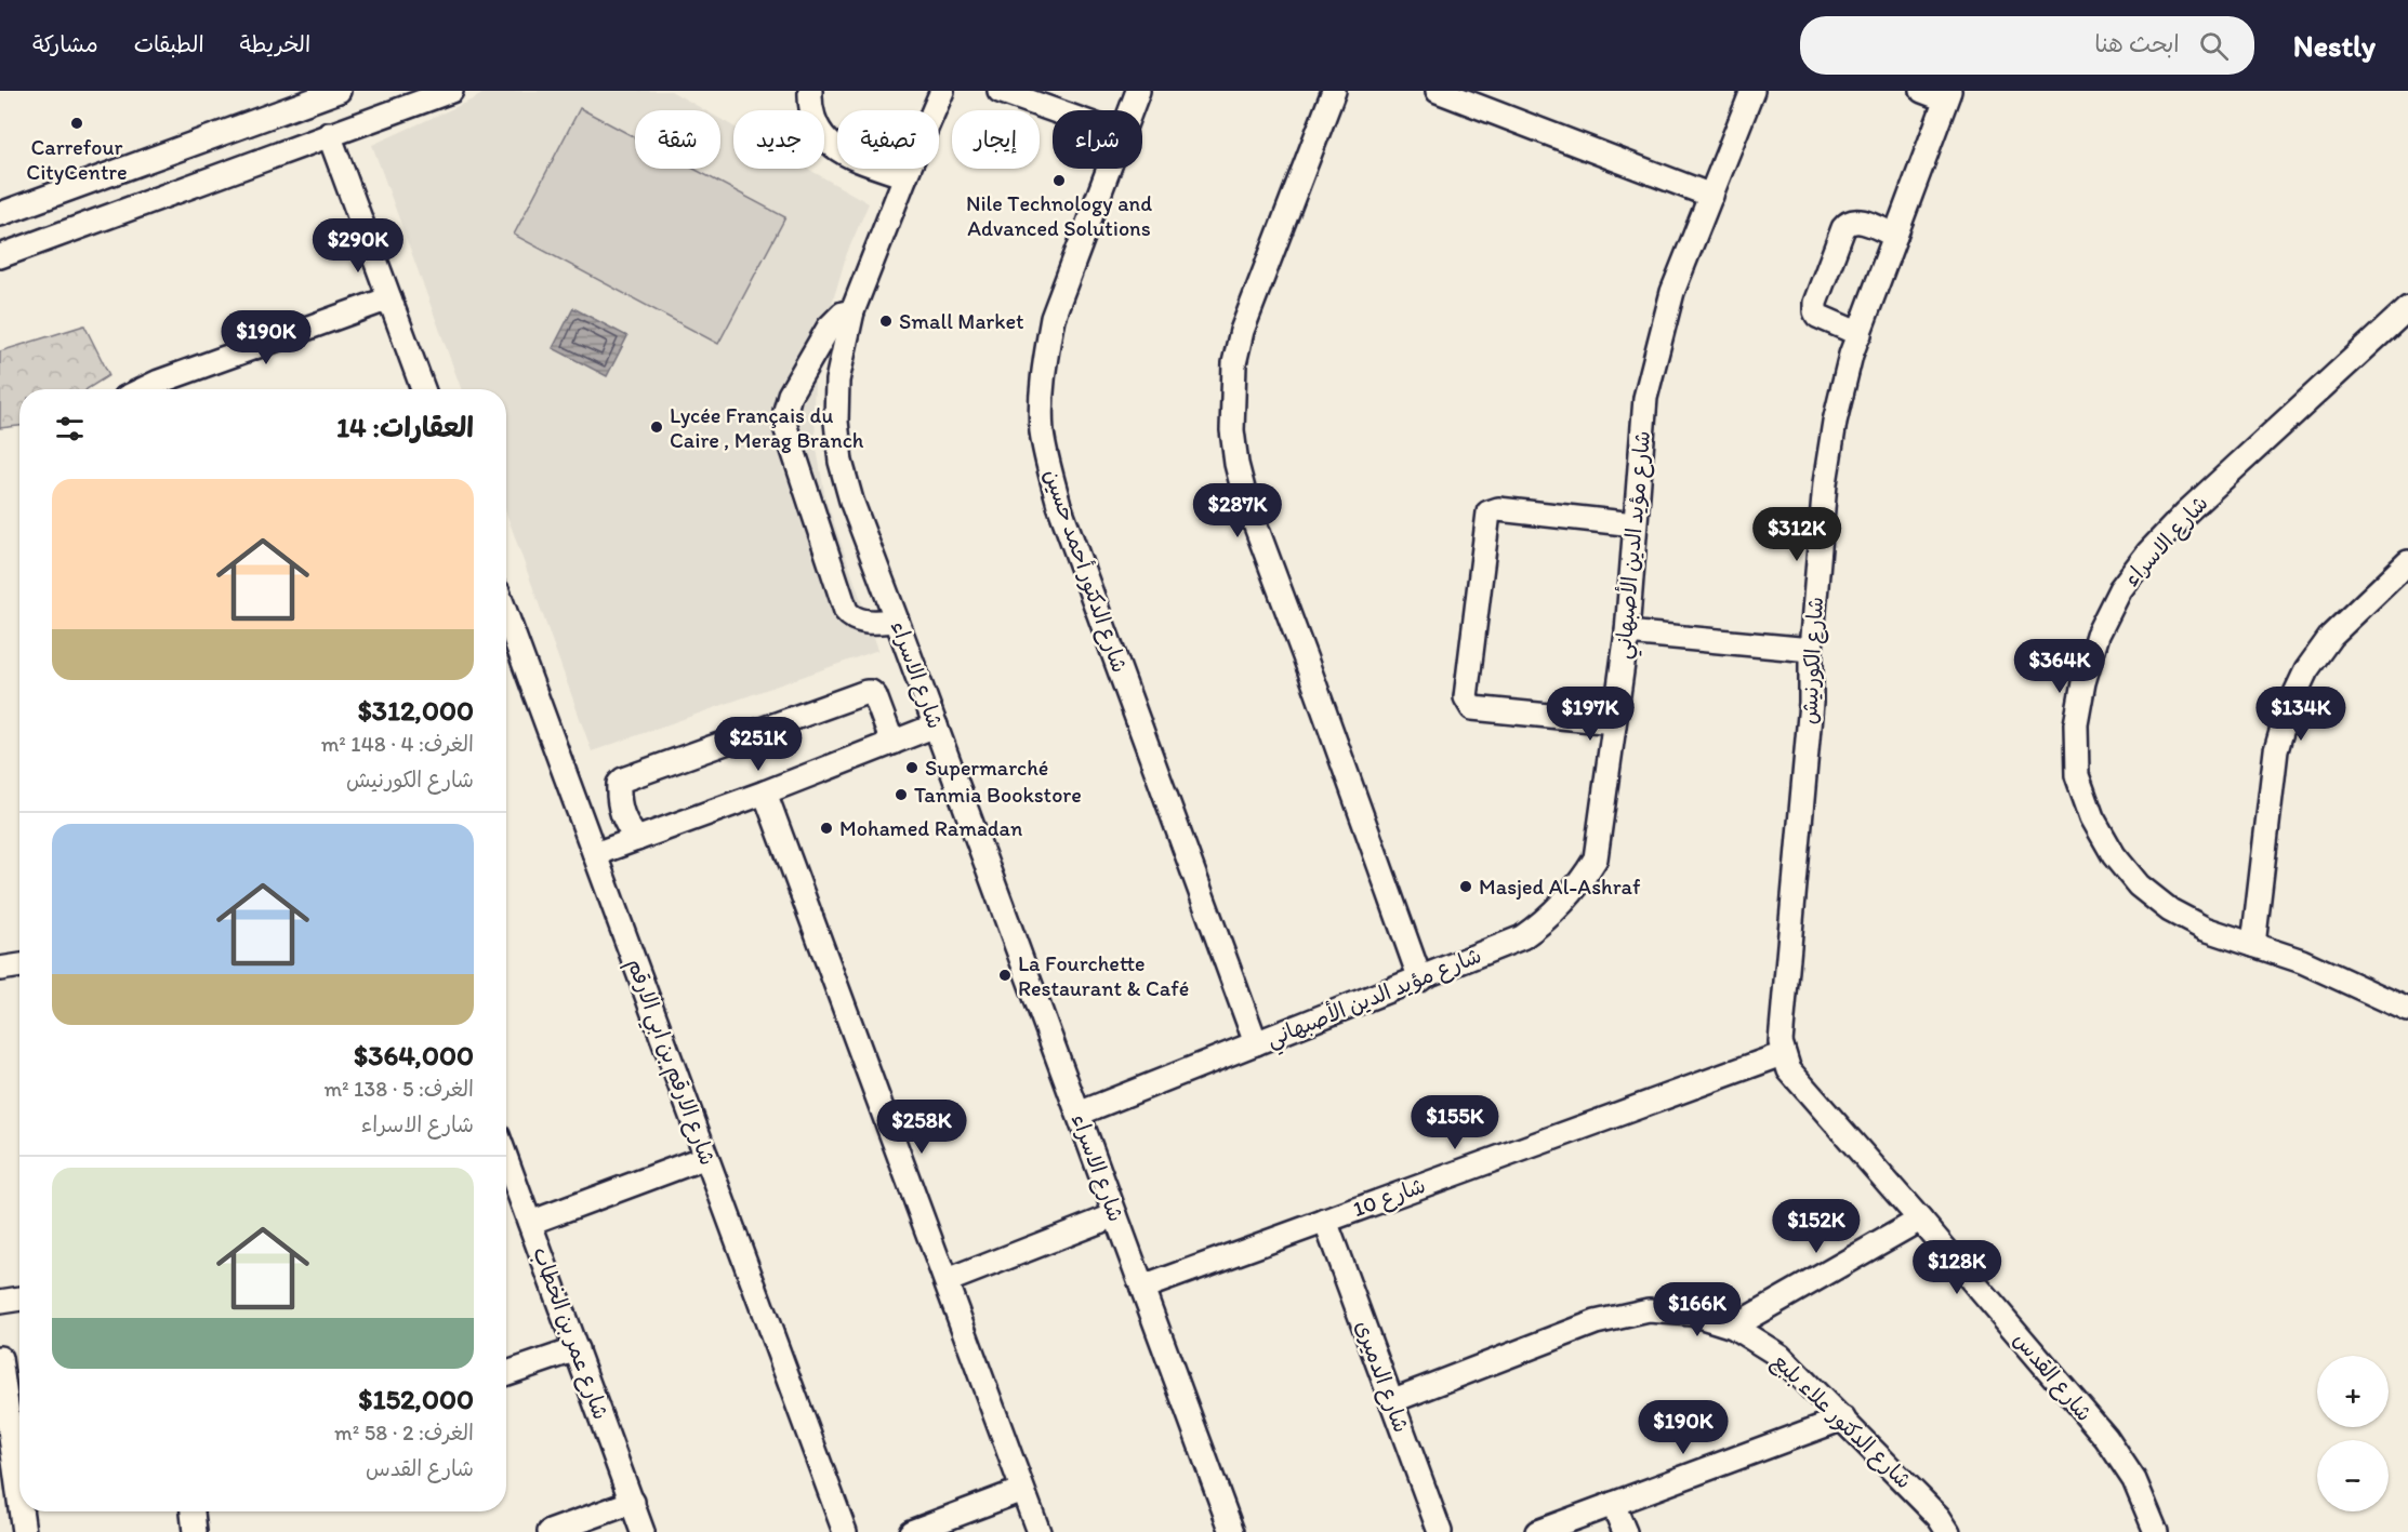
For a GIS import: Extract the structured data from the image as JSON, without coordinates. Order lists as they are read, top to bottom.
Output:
{
  "streets": {
    "street": [
      "شارع الاسراء",
      "شارع مؤيد الدين الأصبهاني",
      "شارع الدكتور أحمد حسين",
      "شارع الكورنيش",
      "شارع الارقم بن ابي الارقم",
      "شارع 10",
      "شارع عمر بن الخطاب",
      "شارع الدميرى",
      "شارع القدس",
      "شارع الدكتور علاء بلبع"
    ]
  },
  "crossings": [
    ["شارع الاسراء", "شارع مؤيد الدين الأصبهاني"],
    ["شارع الاسراء", "شارع 10"],
    ["شارع مؤيد الدين الأصبهاني", "شارع الدكتور أحمد حسين"],
    ["شارع الكورنيش", "شارع 10"],
    ["شارع الكورنيش", "شارع القدس"],
    ["شارع 10", "شارع الدميرى"],
    ["شارع 10", "شارع القدس"],
    ["شارع الدميرى", "شارع الدكتور علاء بلبع"]
  ],
  "places": [
    "Carrefour CityCentre",
    "Nile Technology and Advanced Solutions",
    "Small Market",
    "Lycée Français du Caire , Merag Branch",
    "Supermarché",
    "Tanmia Bookstore",
    "Mohamed Ramadan",
    "Masjed Al-Ashraf",
    "La Fourchette Restaurant & Café"
  ],
  "page": {
    "header": "Nestly",
    "search": "ابحث هنا",
    "nav": ["الخريطة", "الطبقات", "مشاركة"],
    "chip": [
      "شراء",
      "إيجار",
      "تصفية",
      "جديد",
      "شقة"
    ],
    "price": [
      "$290K",
      "$190K",
      "$287K",
      "$312K",
      "$364K",
      "$197K",
      "$134K",
      "$251K",
      "$155K",
      "$258K",
      "$152K",
      "$128K",
      "$166K",
      "$190K"
    ],
    "heading": "العقارات: 14",
    "list": [
      {
        "name": "$312,000",
        "note": "الغرف: 4 · 148 m² · شارع الكورنيش"
      },
      {
        "name": "$364,000",
        "note": "الغرف: 5 · 138 m² · شارع الاسراء"
      },
      {
        "name": "$152,000",
        "note": "الغرف: 2 · 58 m² · شارع القدس"
      }
    ],
    "map_buttons": ["+", "−"]
  }
}
